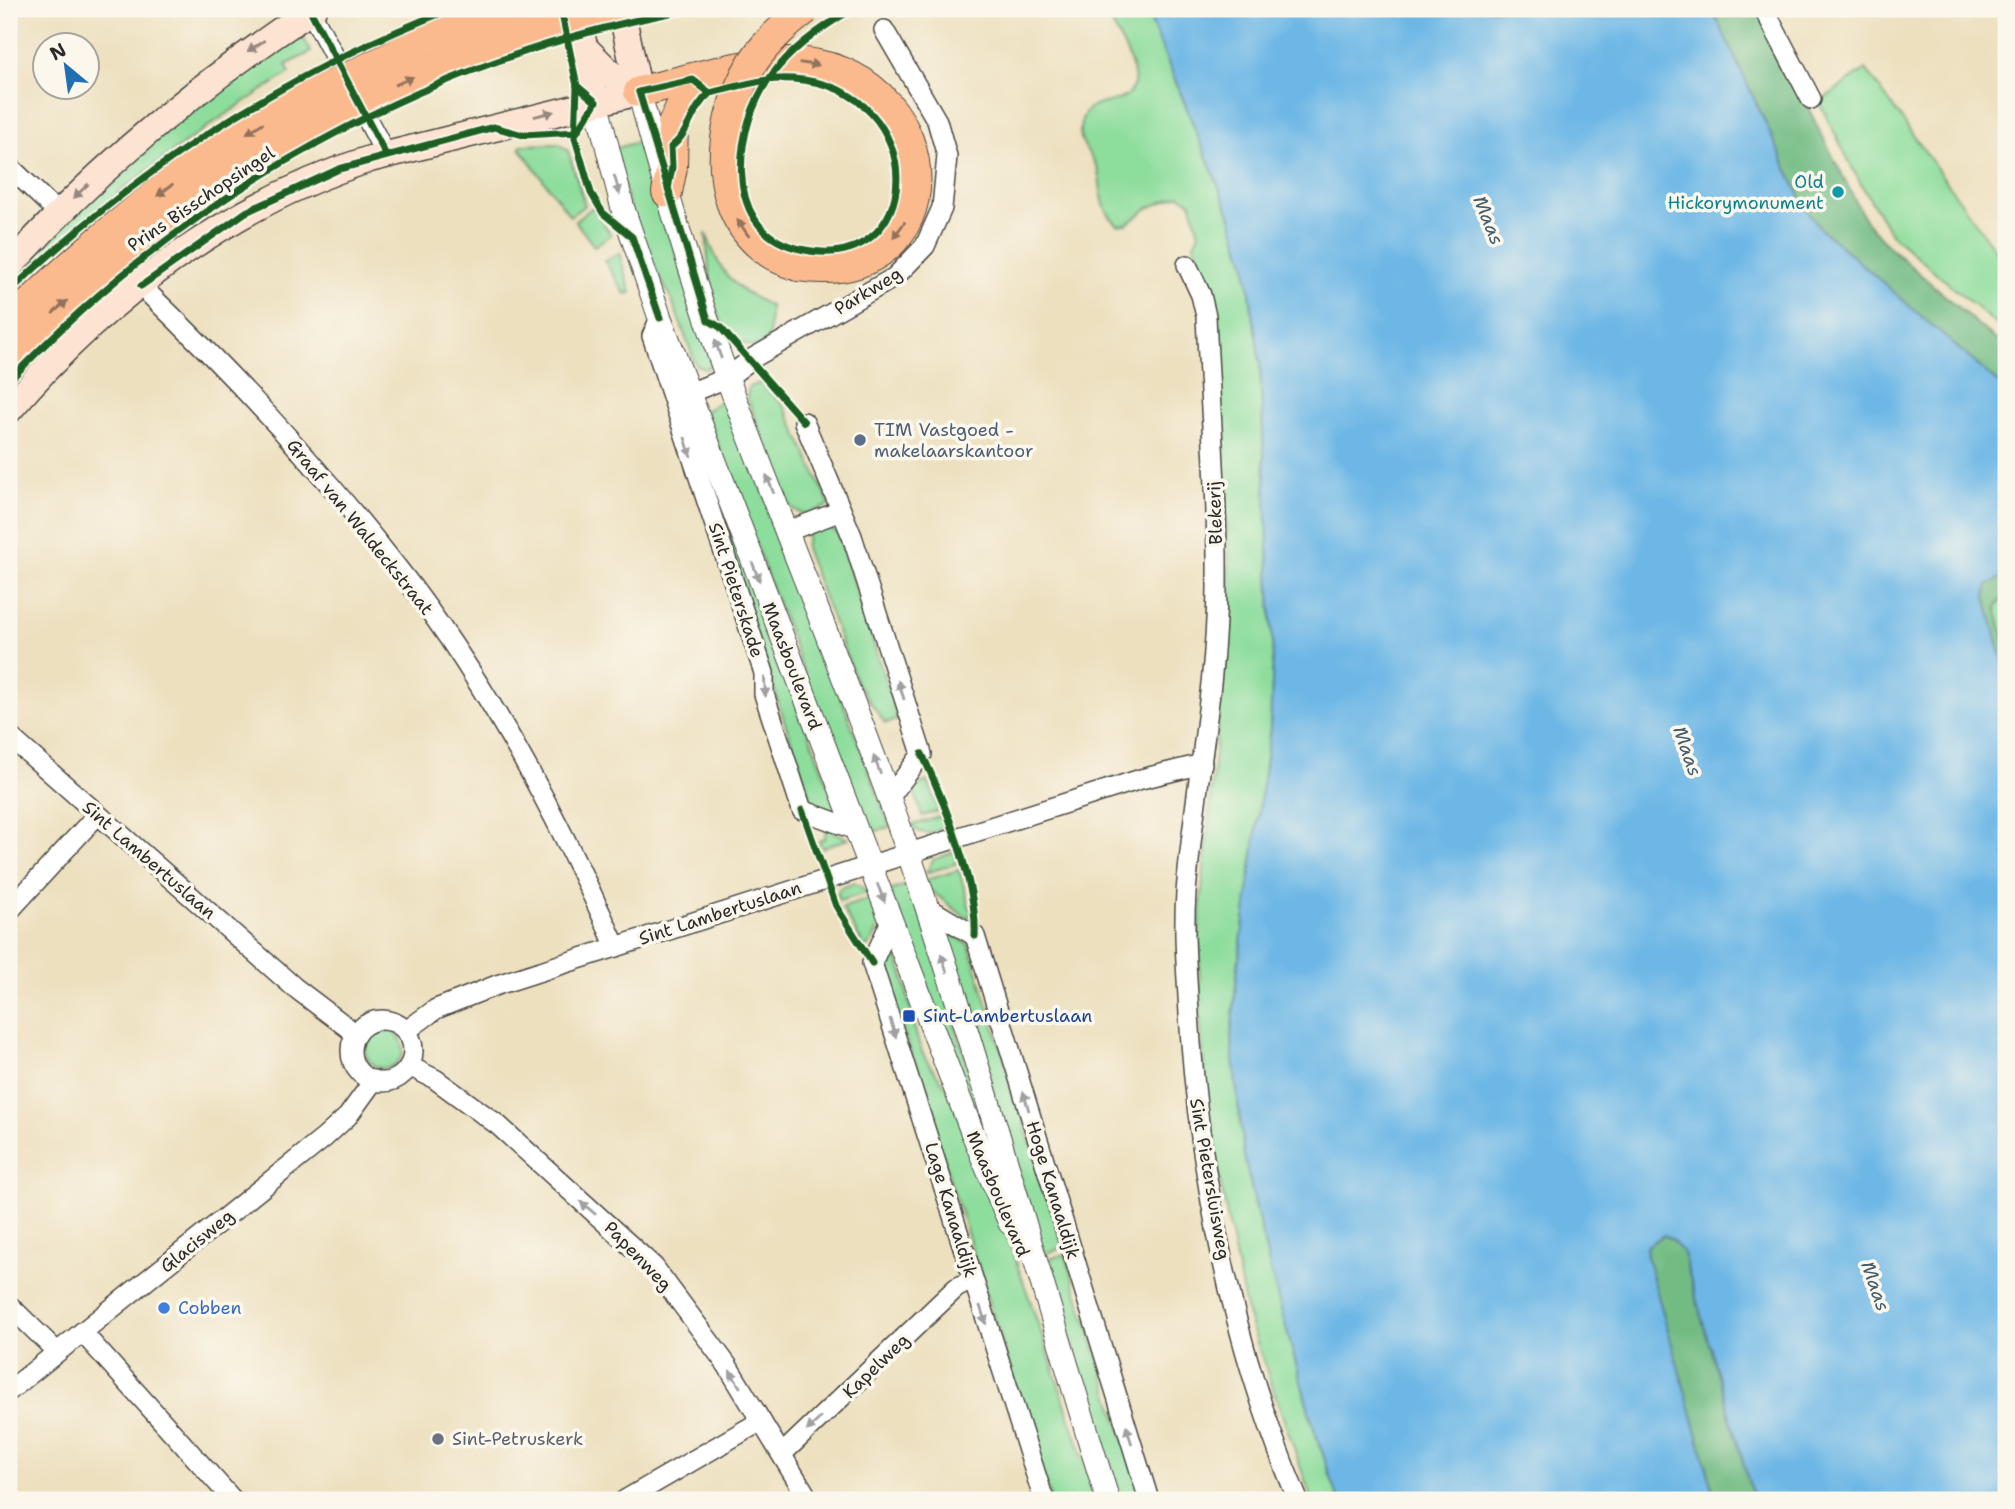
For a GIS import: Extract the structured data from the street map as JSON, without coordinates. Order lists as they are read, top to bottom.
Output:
{
  "streets": {
    "main road": ["Prins Bisschopsingel", "Maasboulevard"],
    "street": [
      "Parkweg",
      "Blekerij",
      "Graaf van Waldeckstraat",
      "Sint Pieterskade",
      "Sint Lambertuslaan",
      "Sint Pietersluisweg",
      "Hoge Kanaaldijk",
      "Lage Kanaaldijk",
      "Glacisweg",
      "Papenweg",
      "Kapelweg"
    ]
  },
  "crossings": [
    ["Prins Bisschopsingel", "Graaf van Waldeckstraat"],
    ["Prins Bisschopsingel", "Maasboulevard"],
    ["Parkweg", "Sint Pieterskade"],
    ["Parkweg", "Maasboulevard"],
    ["Blekerij", "Sint Lambertuslaan"],
    ["Blekerij", "Sint Pietersluisweg"],
    ["Graaf van Waldeckstraat", "Sint Lambertuslaan"],
    ["Sint Pieterskade", "Maasboulevard"],
    ["Maasboulevard", "Sint Lambertuslaan"],
    ["Maasboulevard", "Hoge Kanaaldijk"],
    ["Maasboulevard", "Lage Kanaaldijk"],
    ["Sint Lambertuslaan", "Sint Pietersluisweg"],
    ["Sint Lambertuslaan", "Glacisweg"],
    ["Sint Lambertuslaan", "Papenweg"],
    ["Lage Kanaaldijk", "Kapelweg"],
    ["Glacisweg", "Papenweg"],
    ["Papenweg", "Kapelweg"]
  ],
  "one_way": [
    "Hoge Kanaaldijk",
    "Lage Kanaaldijk",
    "Papenweg",
    "Kapelweg"
  ],
  "water": ["Maas"],
  "places": {
    "other": [
      "Old Hickorymonument",
      "TIM Vastgoed - makelaarskantoor",
      "Cobben",
      "Sint-Petruskerk"
    ],
    "transit": ["Sint-Lambertuslaan"]
  },
  "north": "top left"
}
